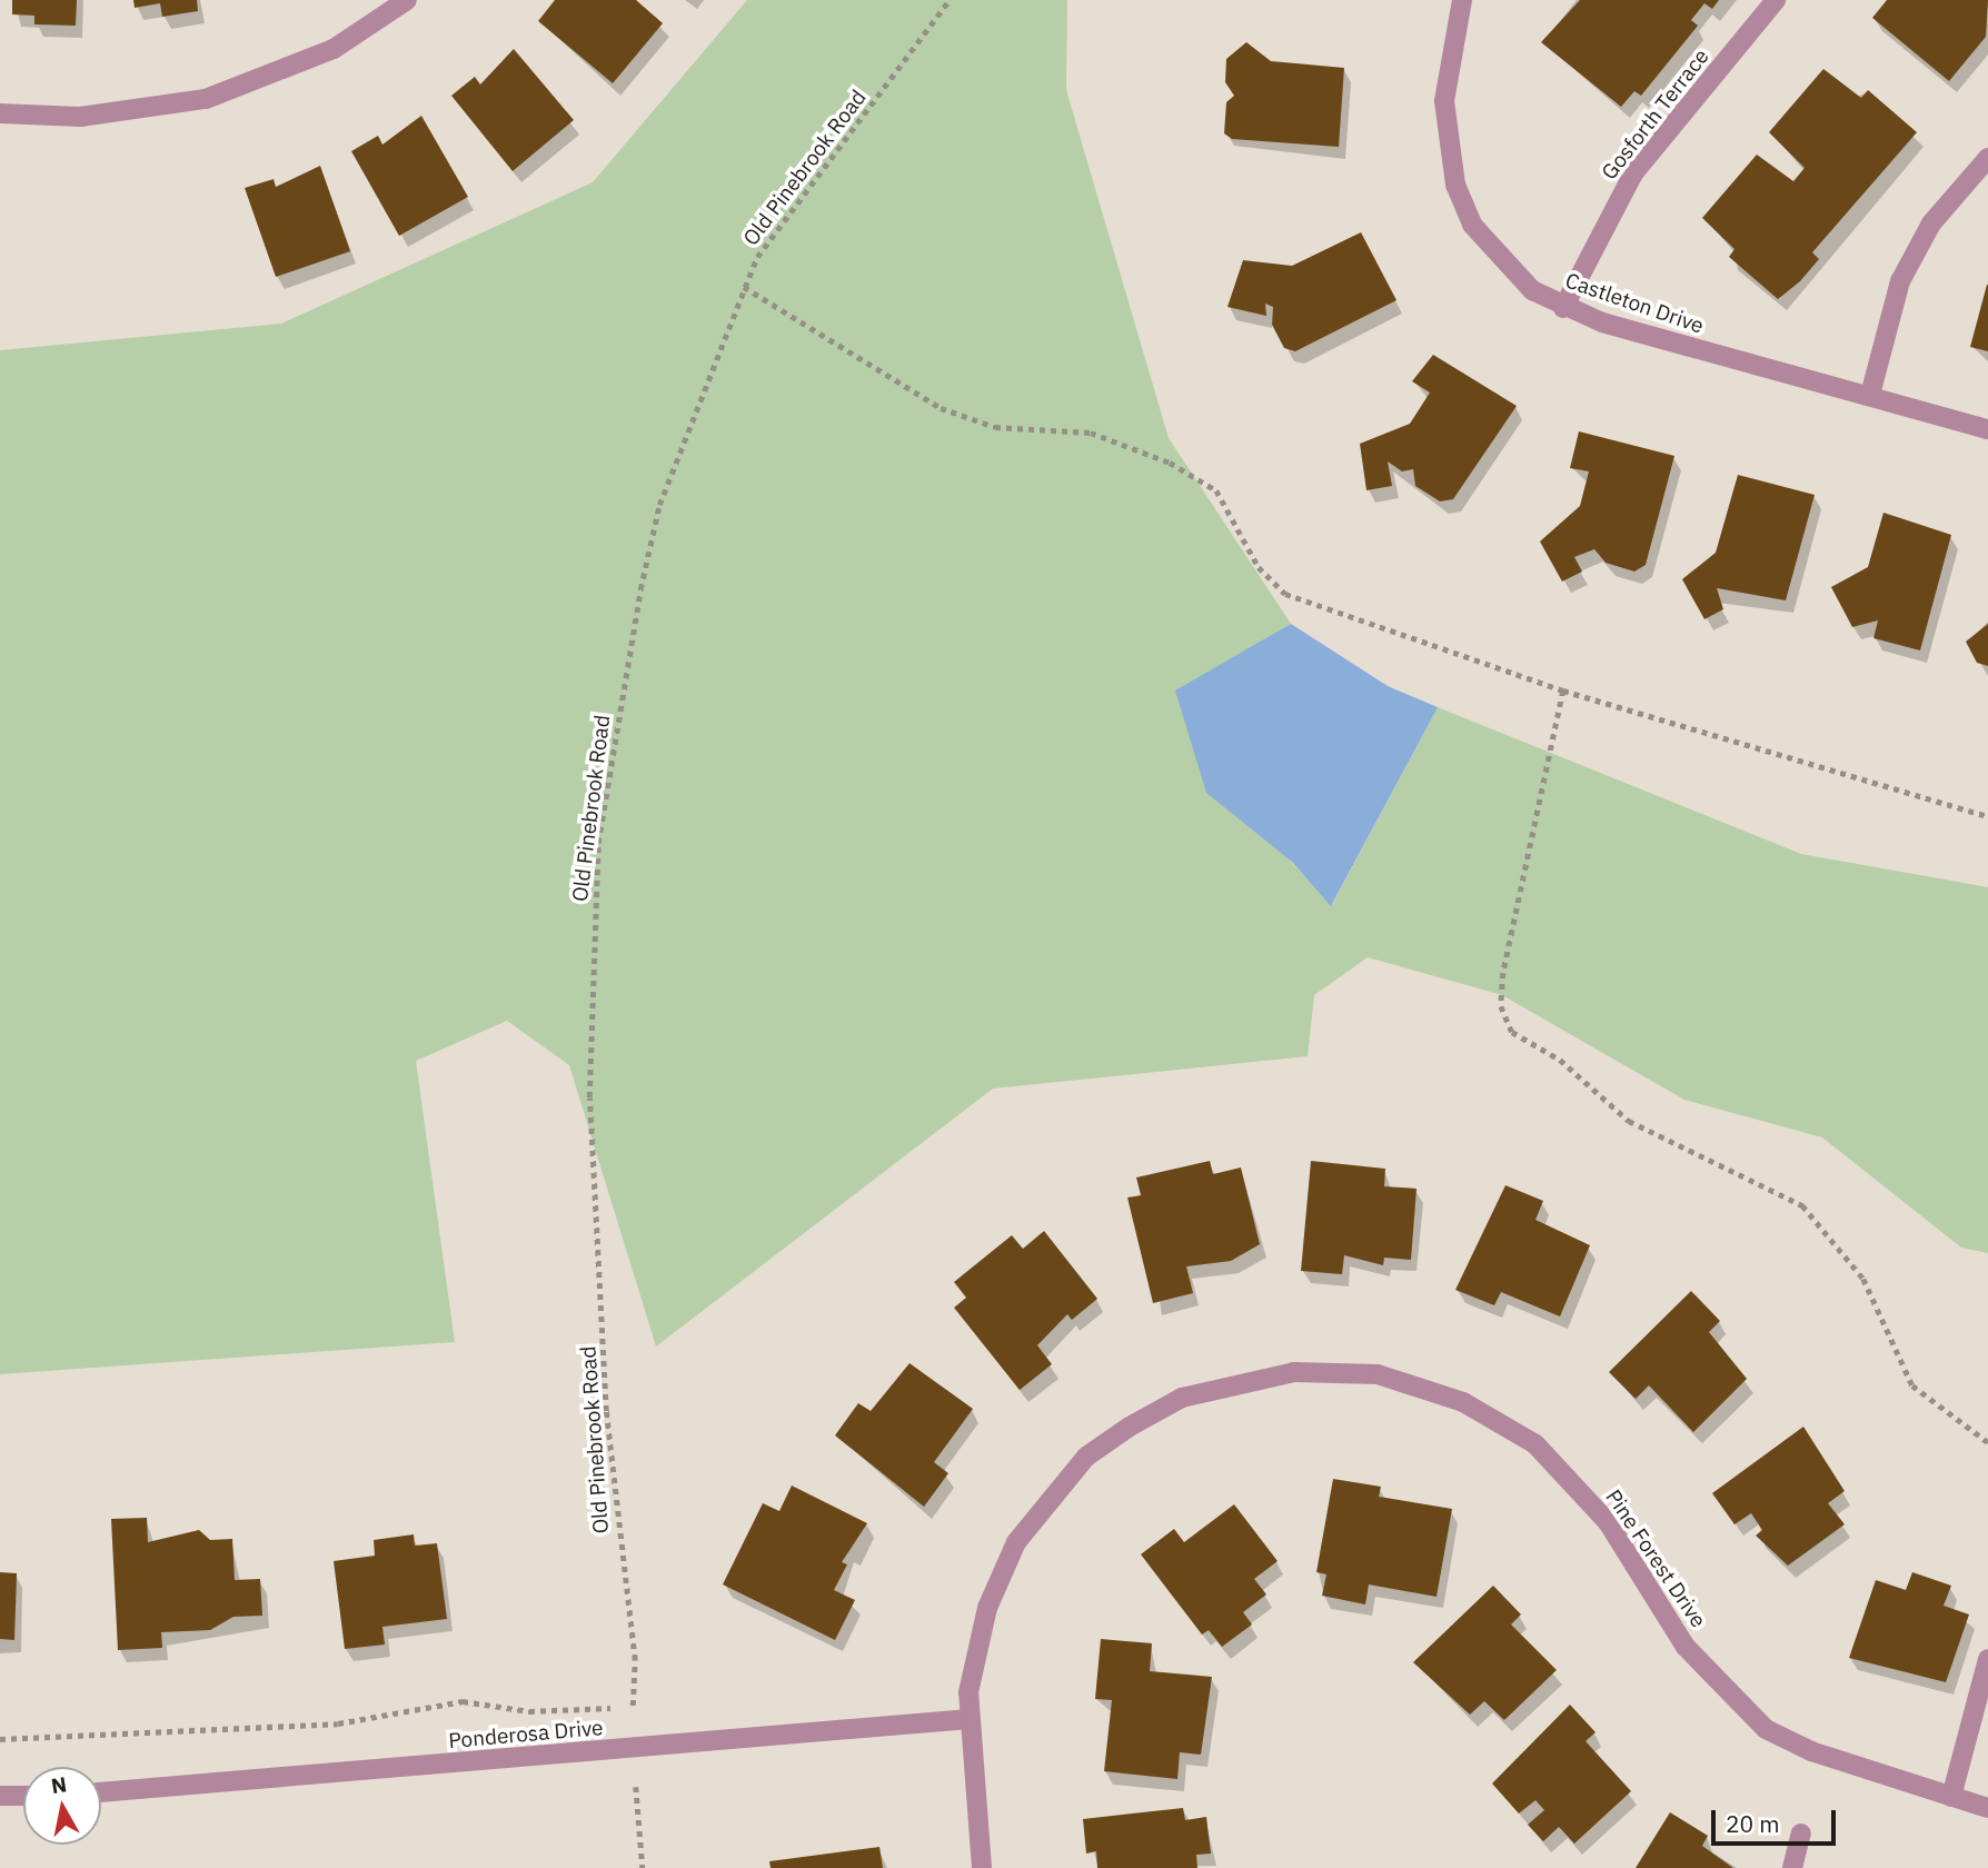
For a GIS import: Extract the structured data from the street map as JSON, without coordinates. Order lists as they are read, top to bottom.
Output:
{
  "streets": {
    "street": [
      "Gosforth Terrace",
      "Castleton Drive",
      "Pine Forest Drive",
      "Ponderosa Drive"
    ],
    "path": ["Old Pinebrook Road"]
  },
  "crossings": [
    ["Gosforth Terrace", "Castleton Drive"],
    ["Pine Forest Drive", "Ponderosa Drive"]
  ],
  "scale_bar": "20 m",
  "north": "top"
}
